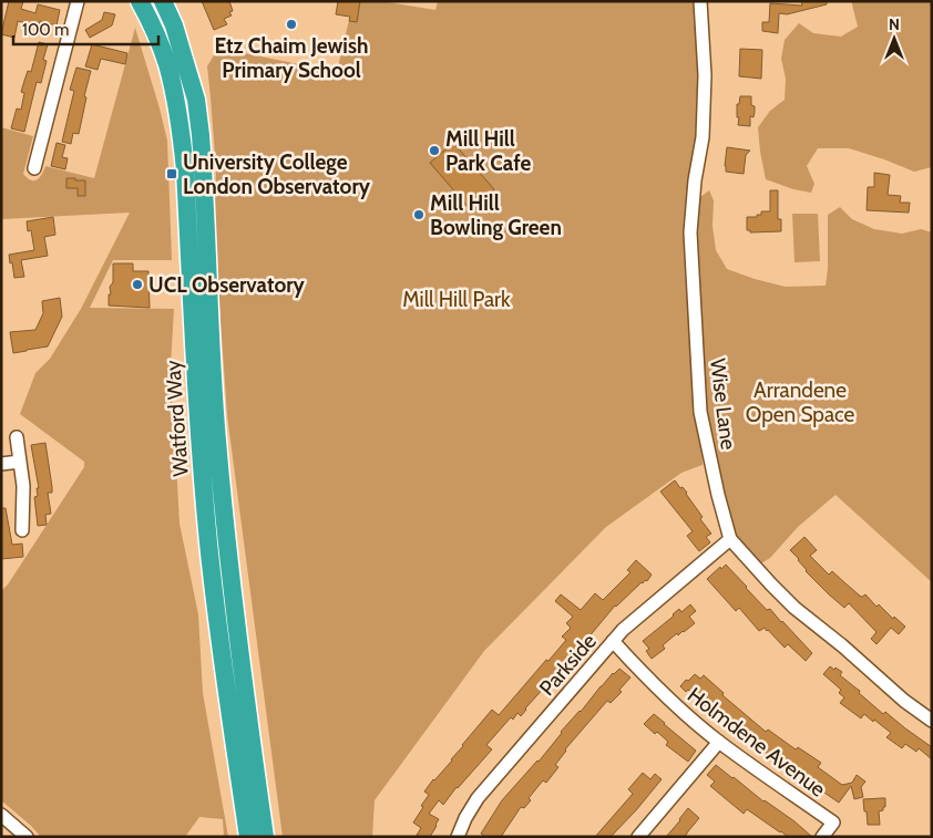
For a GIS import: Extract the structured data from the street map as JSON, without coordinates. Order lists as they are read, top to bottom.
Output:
{
  "streets": {
    "highway": ["Watford Way"],
    "street": ["Wise Lane", "Parkside", "Holmdene Avenue"]
  },
  "crossings": [
    ["Wise Lane", "Parkside"],
    ["Parkside", "Holmdene Avenue"]
  ],
  "parks": ["Mill Hill Park", "Arrandene Open Space"],
  "places": {
    "other": [
      "Etz Chaim Jewish Primary School",
      "Mill Hill Park Cafe",
      "Mill Hill Bowling Green",
      "UCL Observatory"
    ],
    "transit": ["University College London Observatory"]
  },
  "scale_bar": "100 m",
  "north": "top"
}
